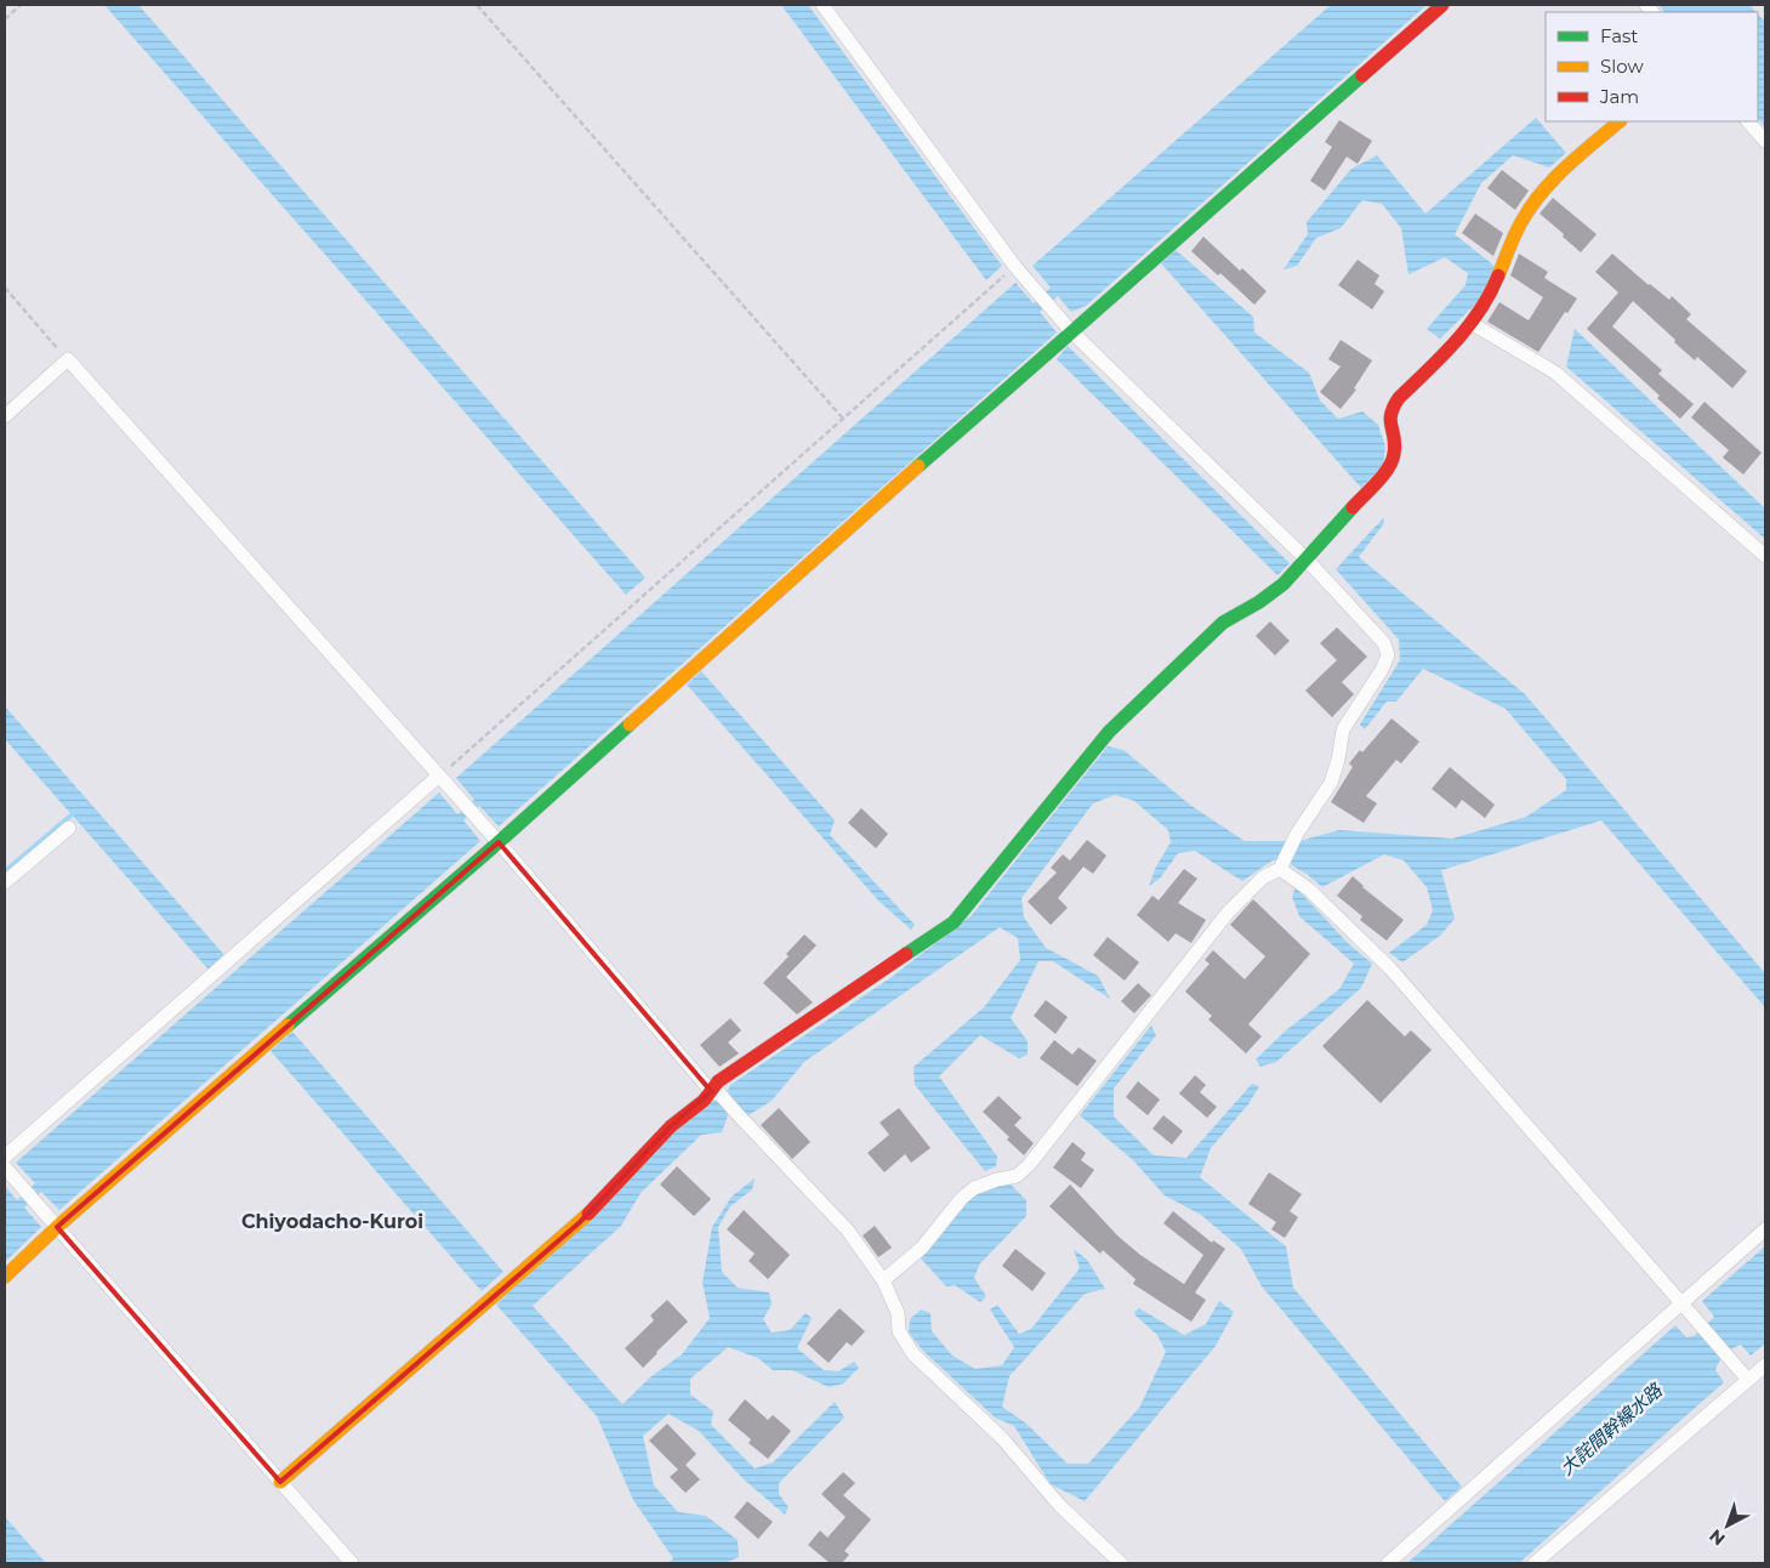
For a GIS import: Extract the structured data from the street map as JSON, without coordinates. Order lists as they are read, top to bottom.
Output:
{
  "districts": ["Chiyodacho-Kuroi"],
  "water": ["大詫間幹線水路"],
  "legend": ["Fast", "Slow", "Jam"],
  "north": "bottom left"
}
